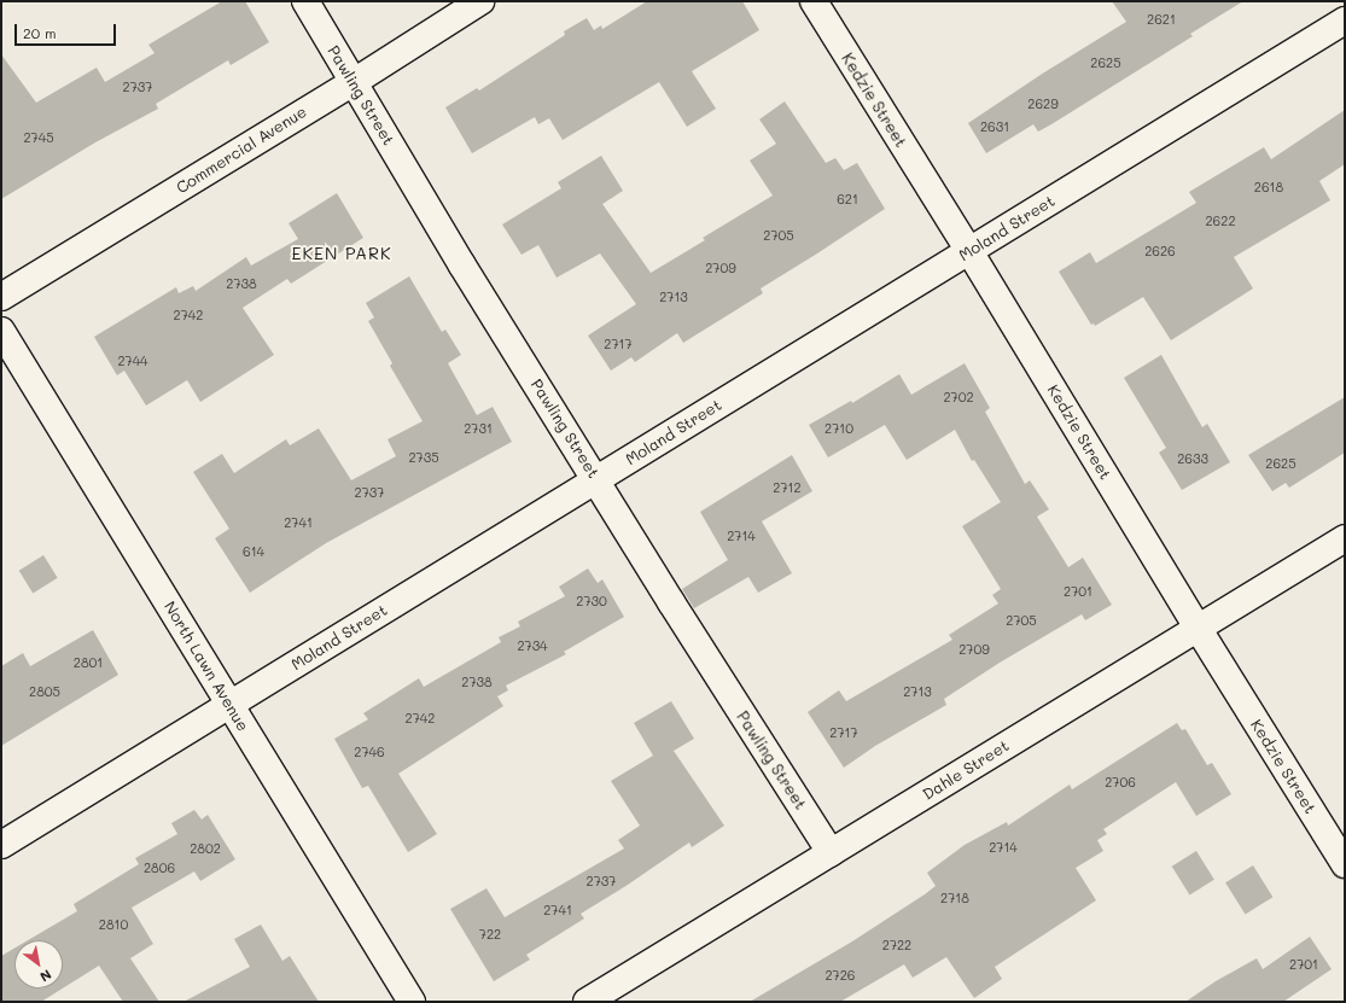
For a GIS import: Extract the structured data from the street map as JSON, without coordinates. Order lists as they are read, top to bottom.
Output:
{
  "streets": {
    "street": [
      "Pawling Street",
      "Kedzie Street",
      "Commercial Avenue",
      "Moland Street",
      "North Lawn Avenue",
      "Dahle Street"
    ]
  },
  "crossings": [
    ["Pawling Street", "Commercial Avenue"],
    ["Pawling Street", "Moland Street"],
    ["Pawling Street", "Dahle Street"],
    ["Kedzie Street", "Moland Street"],
    ["Kedzie Street", "Dahle Street"],
    ["Moland Street", "North Lawn Avenue"]
  ],
  "districts": ["EKEN PARK"],
  "house_numbers": [
    "2621",
    "2625",
    "2737",
    "2629",
    "2631",
    "2745",
    "2618",
    "621",
    "2622",
    "2705",
    "2626",
    "2709",
    "2738",
    "2713",
    "2742",
    "2717",
    "2744",
    "2702",
    "2731",
    "2710",
    "2735",
    "2633",
    "2625",
    "2712",
    "2737",
    "2741",
    "2714",
    "614",
    "2701",
    "2730",
    "2705",
    "2734",
    "2709",
    "2801",
    "2738",
    "2805",
    "2713",
    "2742",
    "2717",
    "2746",
    "2706",
    "2714",
    "2802",
    "2806",
    "2737",
    "2718",
    "2741",
    "2810",
    "722",
    "2722",
    "2701",
    "2726"
  ],
  "scale_bar": "20 m",
  "north": "bottom right"
}
